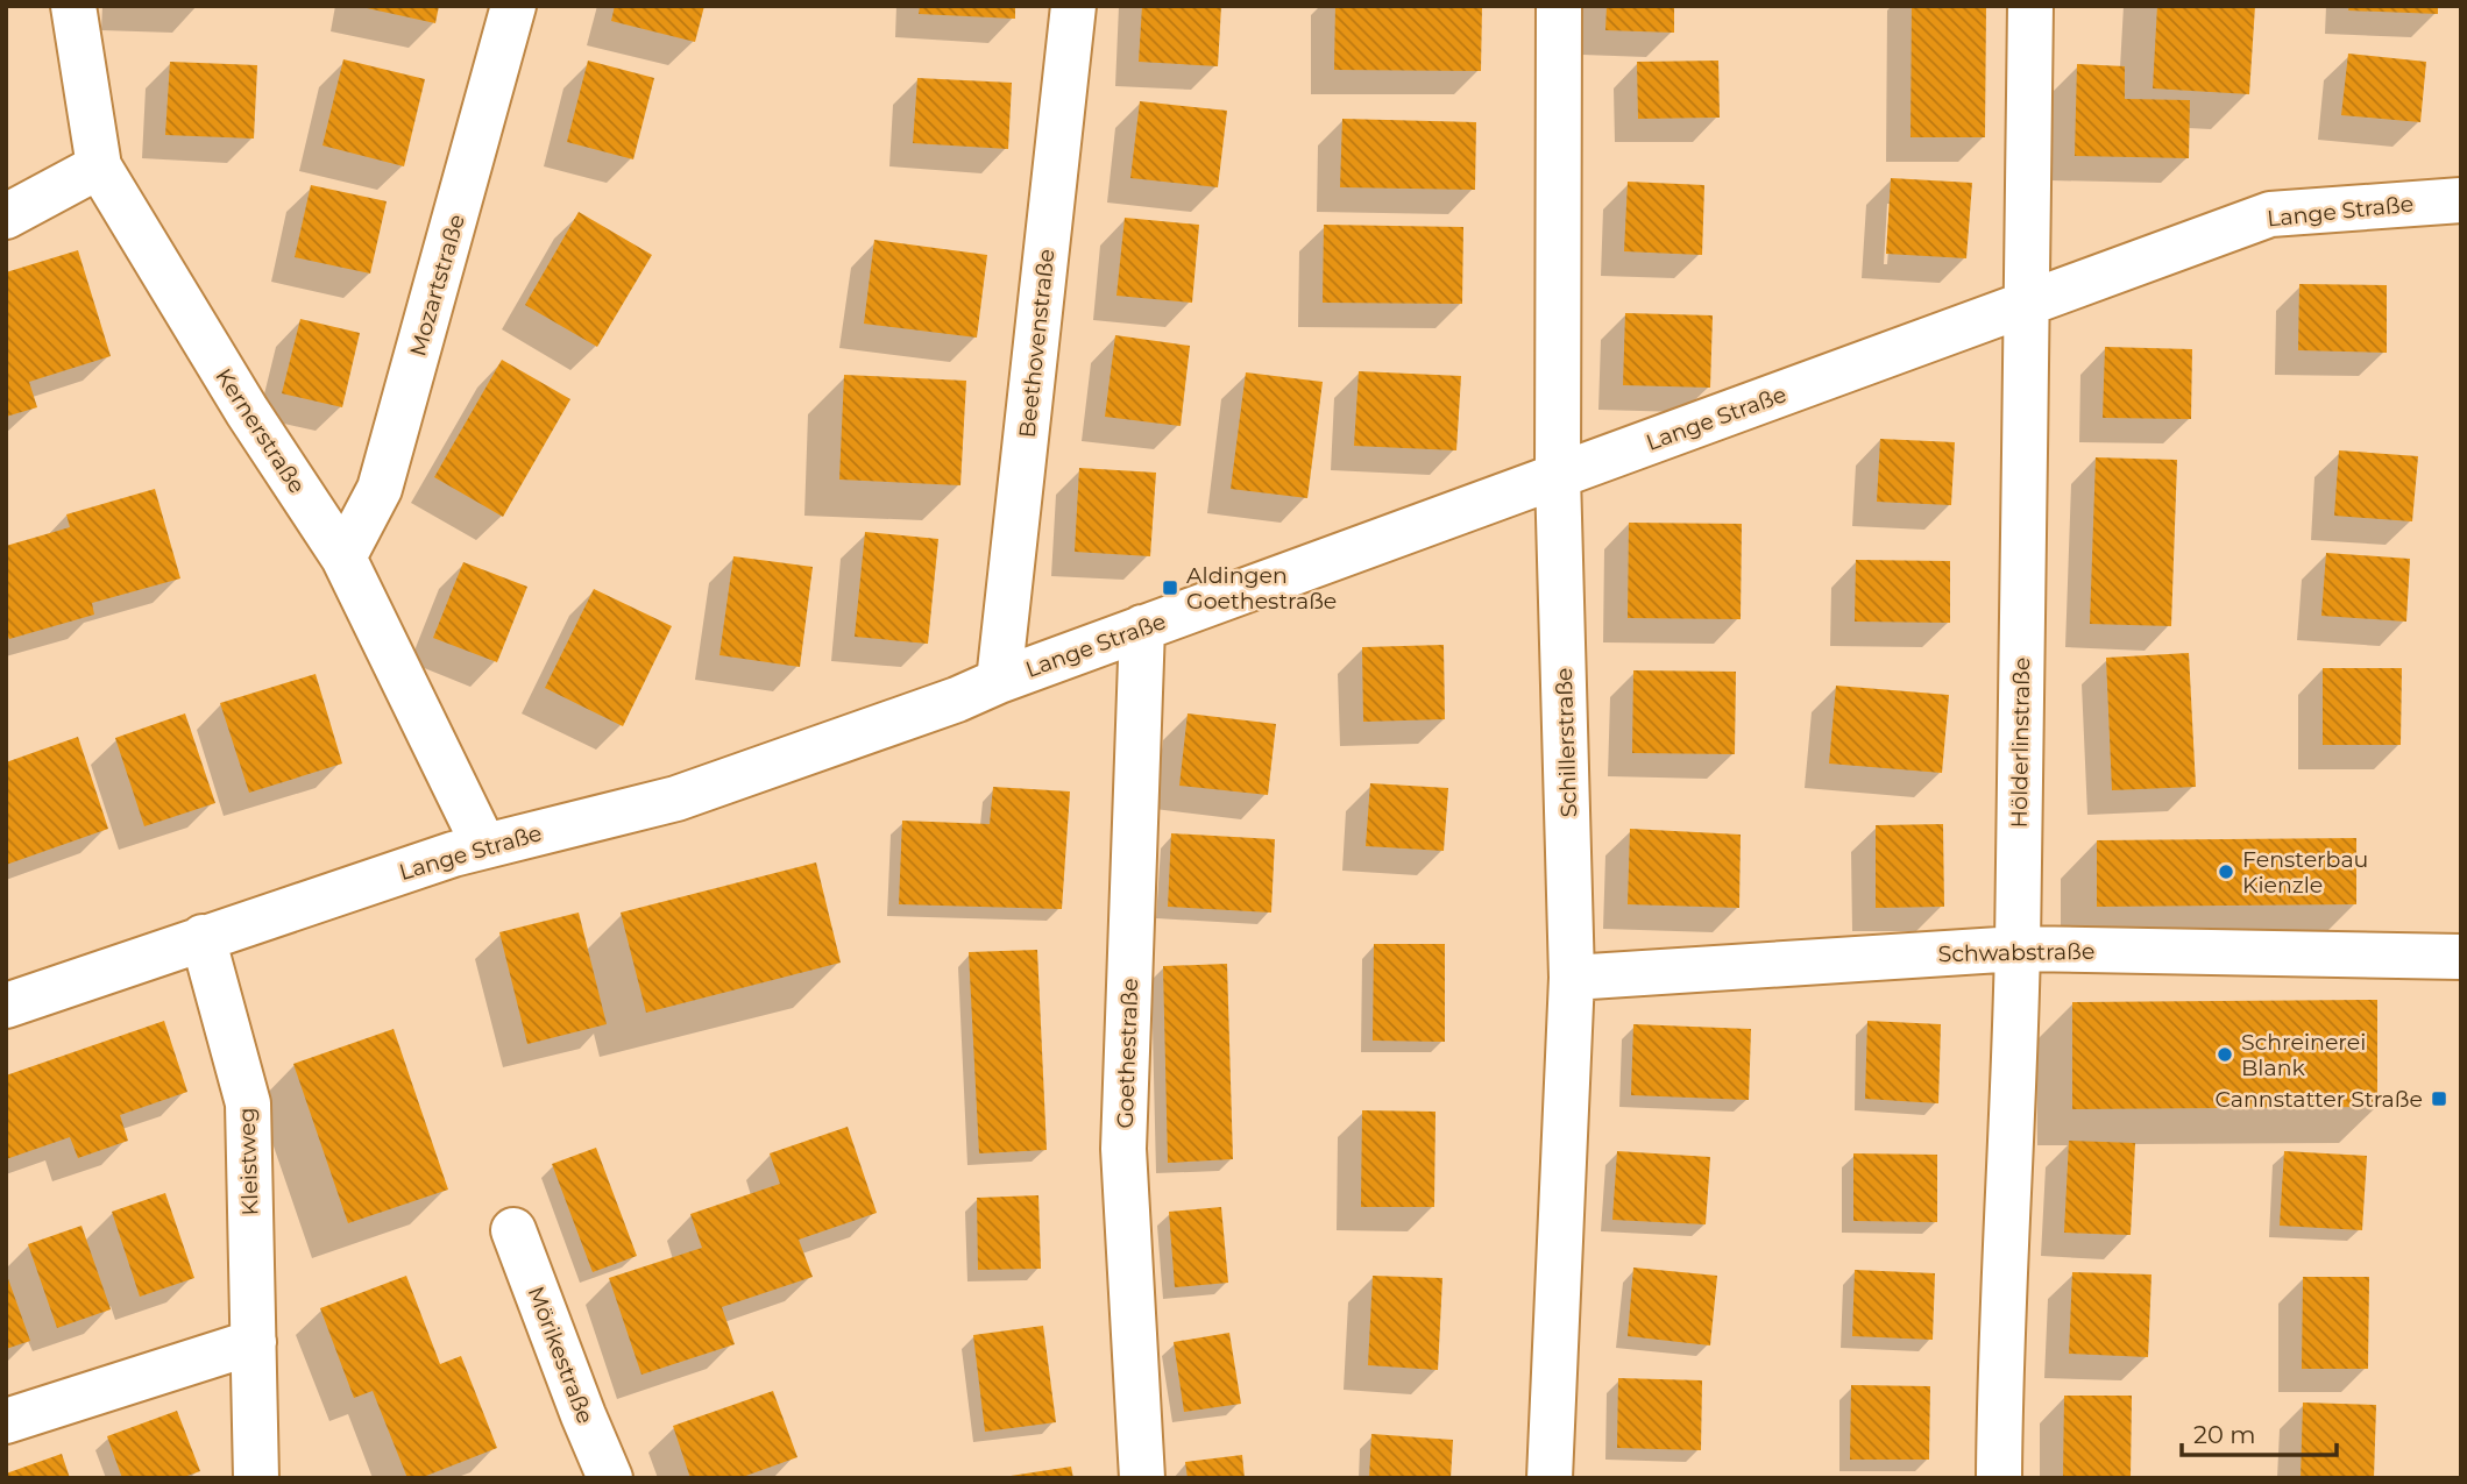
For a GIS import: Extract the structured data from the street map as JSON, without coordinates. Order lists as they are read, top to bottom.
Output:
{
  "streets": {
    "street": [
      "Lange Straße",
      "Mozartstraße",
      "Beethovenstraße",
      "Kernerstraße",
      "Schillerstraße",
      "Hölderlinstraße",
      "Schwabstraße",
      "Goethestraße",
      "Kleistweg",
      "Mörikestraße"
    ]
  },
  "crossings": [
    ["Lange Straße", "Beethovenstraße"],
    ["Lange Straße", "Kernerstraße"],
    ["Lange Straße", "Schillerstraße"],
    ["Lange Straße", "Hölderlinstraße"],
    ["Lange Straße", "Goethestraße"],
    ["Lange Straße", "Kleistweg"],
    ["Mozartstraße", "Kernerstraße"],
    ["Schillerstraße", "Schwabstraße"],
    ["Hölderlinstraße", "Schwabstraße"]
  ],
  "places": {
    "transit": ["Aldingen Goethestraße", "Cannstatter Straße"],
    "other": ["Fensterbau Kienzle", "Schreinerei Blank"]
  },
  "scale_bar": "20 m"
}
